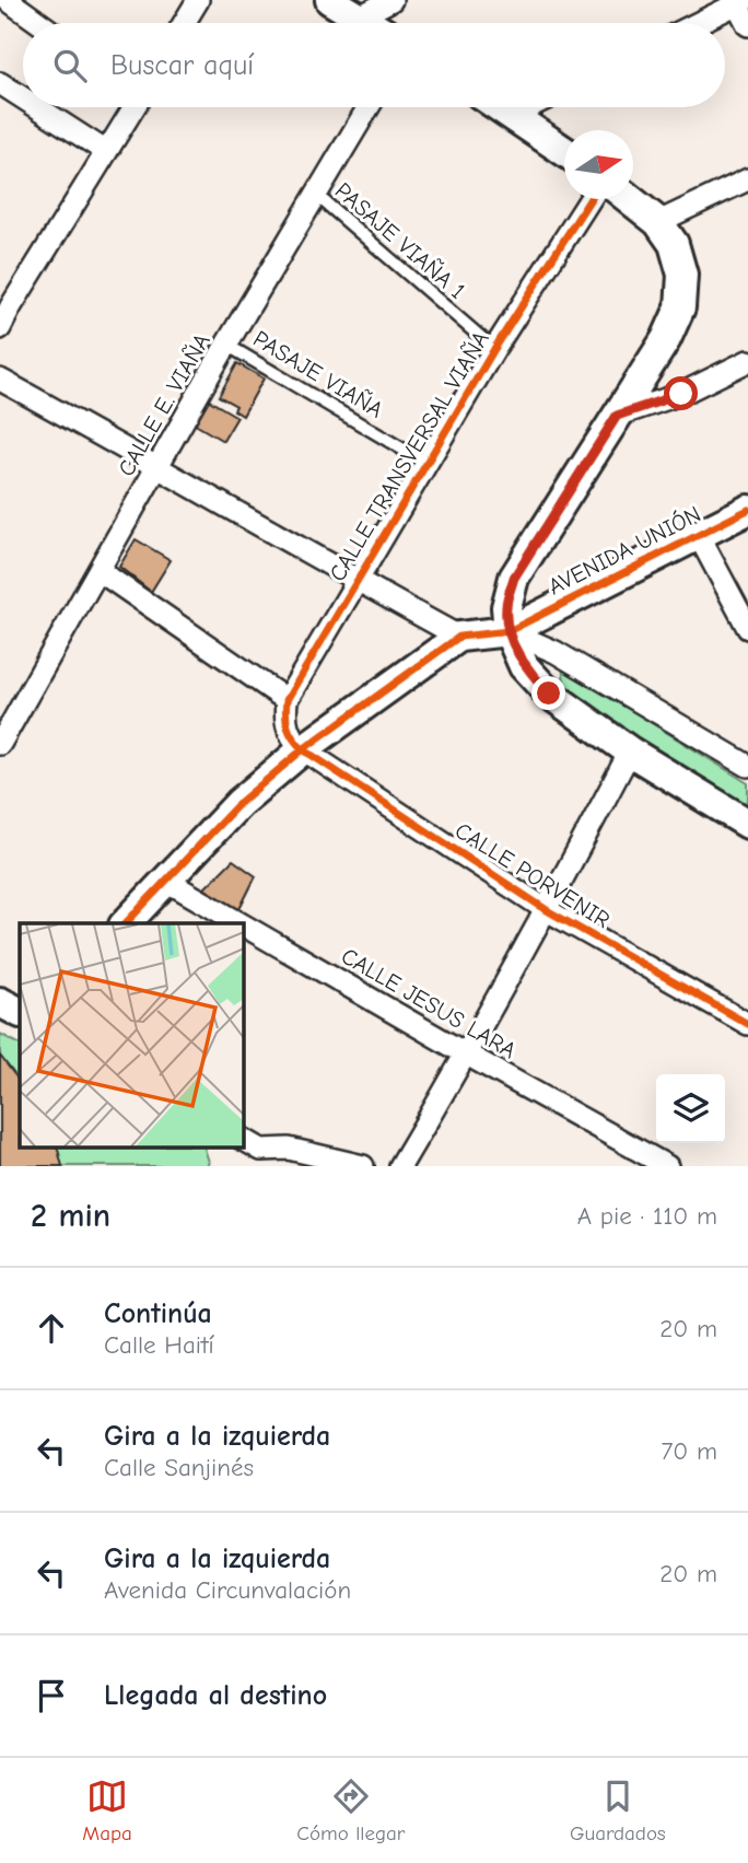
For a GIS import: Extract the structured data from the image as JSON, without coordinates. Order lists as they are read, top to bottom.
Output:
{
  "streets": {
    "main road": ["AVENIDA UNIÓN"],
    "street": [
      "CALLE E. VIAÑA",
      "CALLE TRANSVERSAL VIAÑA",
      "CALLE PORVENIR",
      "CALLE JESUS LARA"
    ],
    "lane": ["PASAJE VIAÑA 1", "PASAJE VIAÑA"]
  },
  "crossings": [
    ["PASAJE VIAÑA 1", "CALLE E. VIAÑA"],
    ["PASAJE VIAÑA 1", "CALLE TRANSVERSAL VIAÑA"],
    ["PASAJE VIAÑA", "CALLE E. VIAÑA"],
    ["PASAJE VIAÑA", "CALLE TRANSVERSAL VIAÑA"],
    ["AVENIDA UNIÓN", "CALLE PORVENIR"],
    ["AVENIDA UNIÓN", "CALLE JESUS LARA"]
  ],
  "north": "right",
  "page": {
    "search": "Buscar aquí",
    "heading": ["2 min", "A pie · 110 m"],
    "list": [
      ["Continúa", "Calle Haití", "20 m"],
      ["Gira a la izquierda", "Calle Sanjinés", "70 m"],
      ["Gira a la izquierda", "Avenida Circunvalación", "20 m"],
      "Llegada al destino"
    ],
    "nav": ["Mapa", "Cómo llegar", "Guardados"]
  }
}
